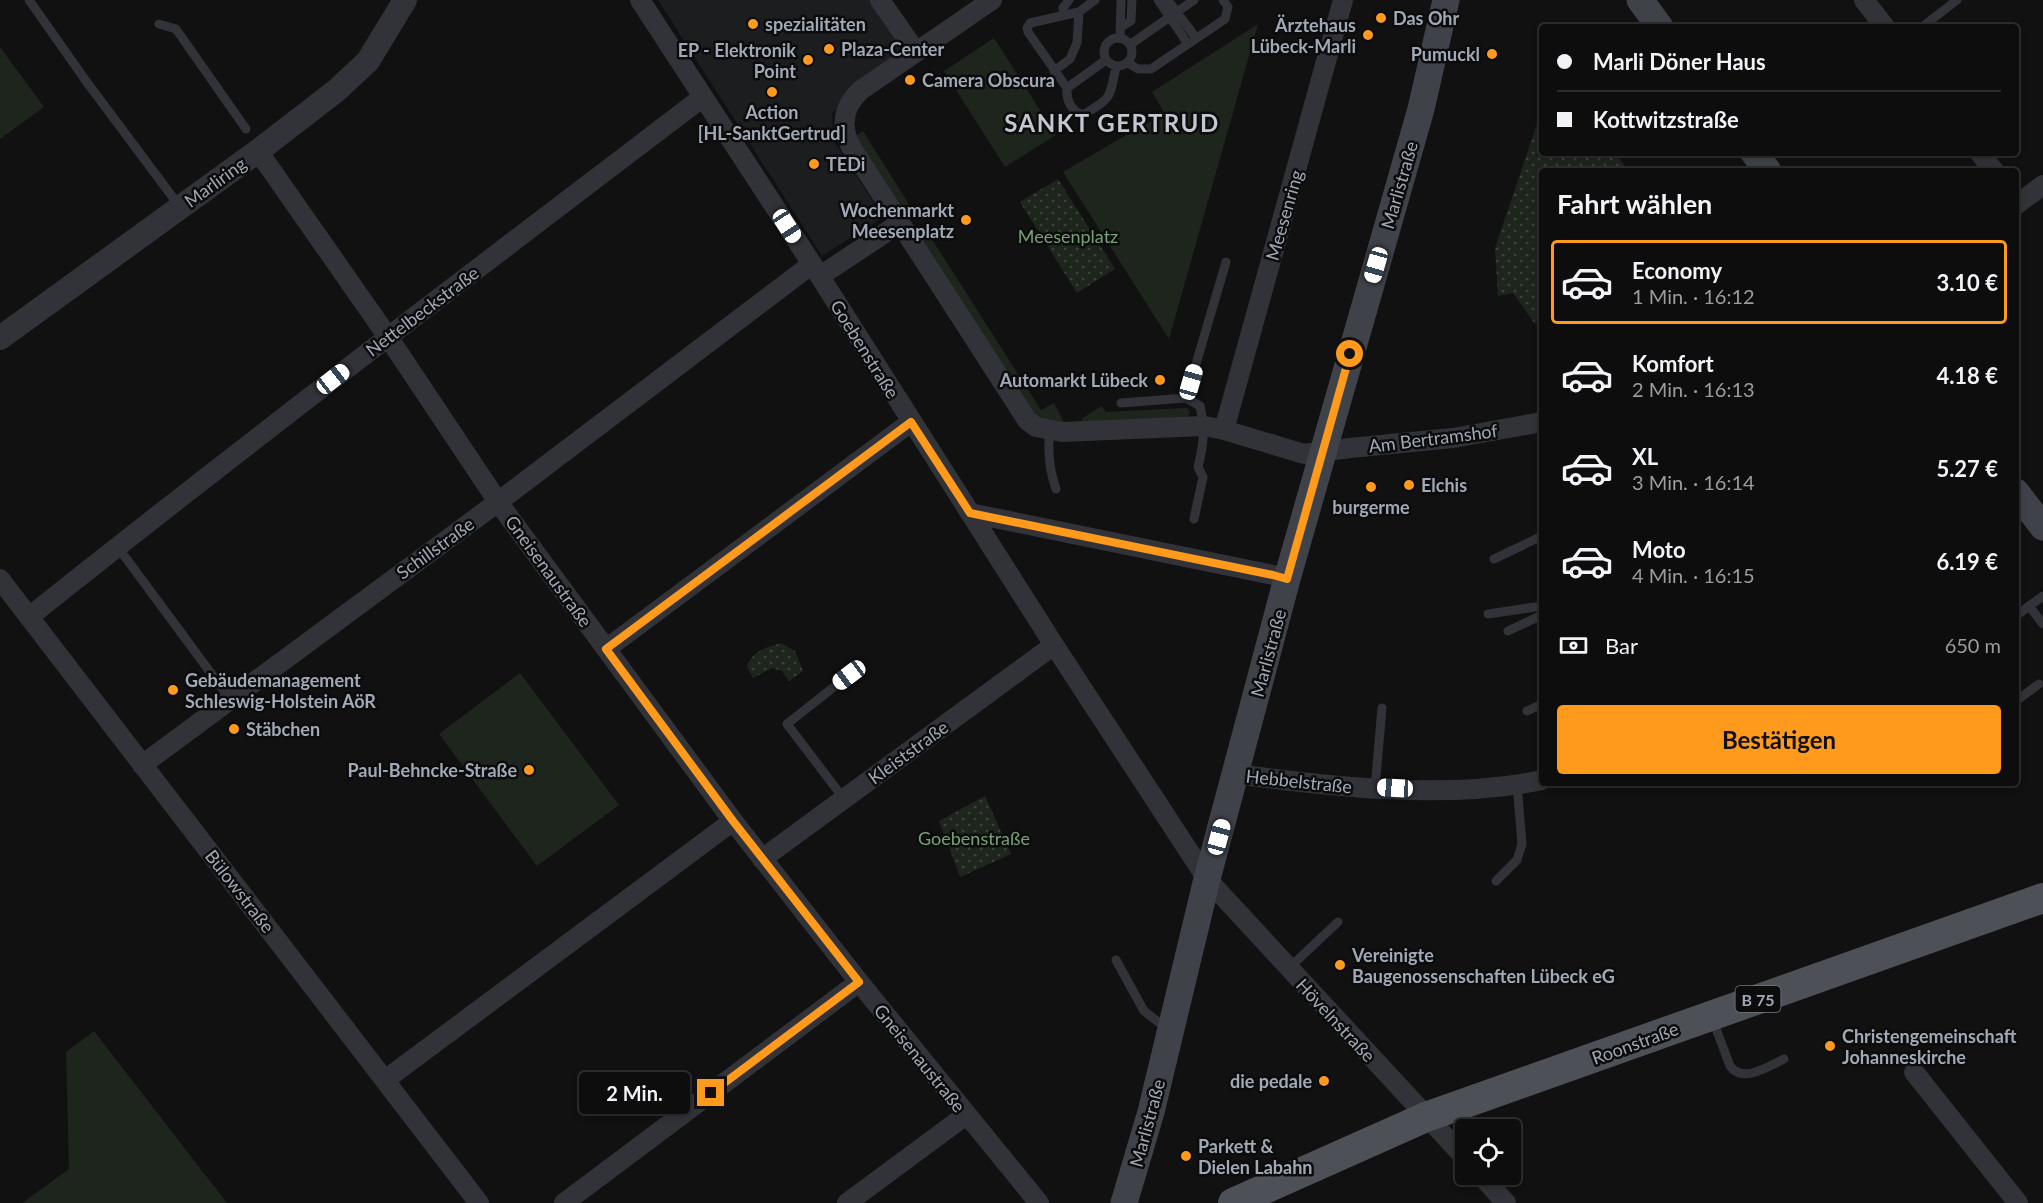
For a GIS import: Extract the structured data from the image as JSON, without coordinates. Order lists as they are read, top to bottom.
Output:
{
  "streets": {
    "main road": ["Marlistraße", "B 75", "Roonstraße"],
    "street": [
      "Marliring",
      "Meesenring",
      "Nettelbeckstraße",
      "Goebenstraße",
      "Am Bertramshof",
      "Schillstraße",
      "Gneisenaustraße",
      "Kleiststraße",
      "Hebbelstraße",
      "Bülowstraße",
      "Hövelnstraße"
    ]
  },
  "crossings": [
    ["Marliring", "Gneisenaustraße"],
    ["Marlistraße", "Goebenstraße"],
    ["Marlistraße", "Am Bertramshof"],
    ["Marlistraße", "Hebbelstraße"],
    ["Marlistraße", "Hövelnstraße"],
    ["Nettelbeckstraße", "Goebenstraße"],
    ["Nettelbeckstraße", "Gneisenaustraße"],
    ["Nettelbeckstraße", "Bülowstraße"],
    ["Goebenstraße", "Schillstraße"],
    ["Goebenstraße", "Kleiststraße"],
    ["Goebenstraße", "Hövelnstraße"],
    ["Schillstraße", "Gneisenaustraße"],
    ["Schillstraße", "Bülowstraße"],
    ["Gneisenaustraße", "Kleiststraße"],
    ["Hövelnstraße", "Roonstraße"]
  ],
  "districts": ["SANKT GERTRUD"],
  "parks": ["Meesenplatz", "Goebenstraße"],
  "places": [
    "Das Ohr",
    "spezialitäten",
    "Ärztehaus Lübeck-Marli",
    "Plaza-Center",
    "Pumuckl",
    "EP - Elektronik Point",
    "Camera Obscura",
    "Action [HL-SanktGertrud]",
    "TEDi",
    "Wochenmarkt Meesenplatz",
    "Automarkt Lübeck",
    "Elchis",
    "burgerme",
    "Gebäudemanagement Schleswig-Holstein AöR",
    "Stäbchen",
    "Paul-Behncke-Straße",
    "Vereinigte Baugenossenschaften Lübeck eG",
    "Christengemeinschaft Johanneskirche",
    "die pedale",
    "Parkett & Dielen Labahn"
  ],
  "page": {
    "banner": ["Marli Döner Haus", "Kottwitzstraße"],
    "heading": "Fahrt wählen",
    "list": [
      {
        "name": "Economy",
        "note": "1 Min. · 16:12",
        "value": "3.10 €"
      },
      {
        "name": "Komfort",
        "note": "2 Min. · 16:13",
        "value": "4.18 €"
      },
      {
        "name": "XL",
        "note": "3 Min. · 16:14",
        "value": "5.27 €"
      },
      {
        "name": "Moto",
        "note": "4 Min. · 16:15",
        "value": "6.19 €"
      }
    ],
    "pay": ["Bar", "650 m"],
    "buttons": "Bestätigen",
    "bubble": "2 Min."
  }
}
